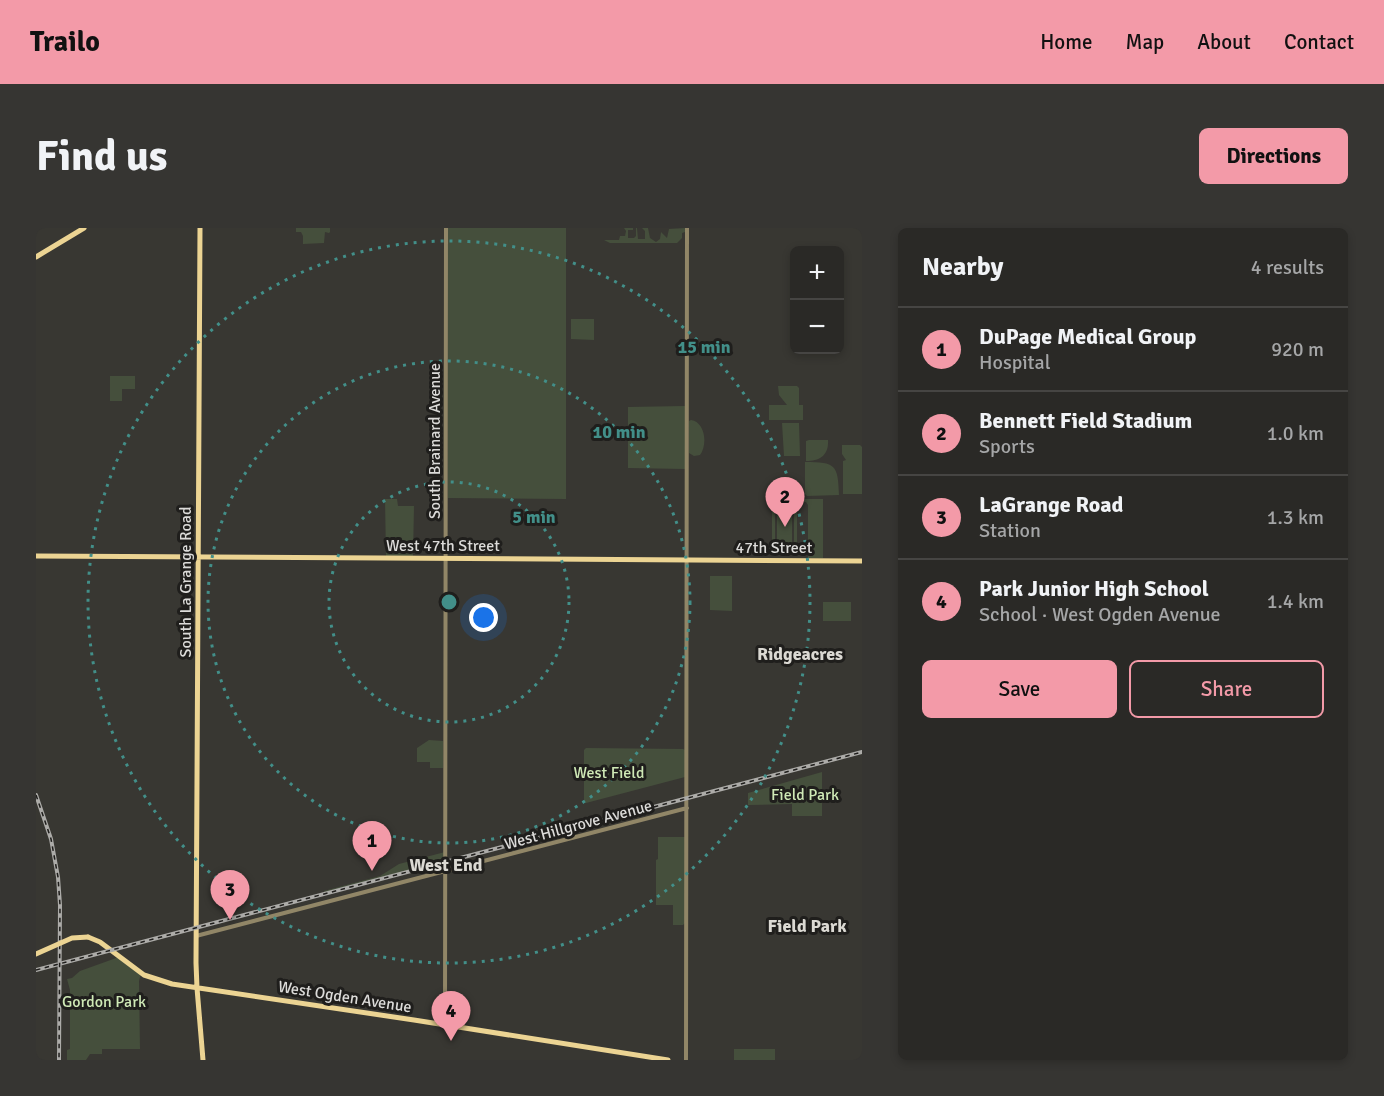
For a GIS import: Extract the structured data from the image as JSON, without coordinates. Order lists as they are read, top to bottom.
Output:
{
  "streets": {
    "main road": [
      "West 47th Street",
      "47th Street",
      "South La Grange Road",
      "West Ogden Avenue"
    ],
    "street": ["South Brainard Avenue", "West Hillgrove Avenue"]
  },
  "crossings": [
    ["South Brainard Avenue", "West 47th Street"],
    ["South Brainard Avenue", "West Hillgrove Avenue"],
    ["South Brainard Avenue", "West Ogden Avenue"],
    ["West 47th Street", "47th Street"],
    ["West 47th Street", "South La Grange Road"],
    ["South La Grange Road", "West Hillgrove Avenue"],
    ["South La Grange Road", "West Ogden Avenue"]
  ],
  "districts": ["Ridgeacres", "West End", "Field Park"],
  "parks": ["West Field", "Field Park", "Gordon Park"],
  "page": {
    "header": "Trailo",
    "nav": [
      "Home",
      "Map",
      "About",
      "Contact"
    ],
    "buttons": [
      "Directions",
      ["Save", "Share"]
    ],
    "title": "Find us",
    "heading": ["Nearby", "4 results"],
    "map_buttons": ["+", "−"],
    "list": [
      {
        "mark": "1",
        "name": "DuPage Medical Group",
        "note": "Hospital",
        "value": "920 m"
      },
      {
        "mark": "2",
        "name": "Bennett Field Stadium",
        "note": "Sports",
        "value": "1.0 km"
      },
      {
        "mark": "3",
        "name": "LaGrange Road",
        "note": "Station",
        "value": "1.3 km"
      },
      {
        "mark": "4",
        "name": "Park Junior High School",
        "note": "School · West Ogden Avenue",
        "value": "1.4 km"
      }
    ],
    "pins": [
      "2",
      "1",
      "3",
      "4"
    ]
  },
  "rings": ["15 min", "10 min", "5 min"]
}
